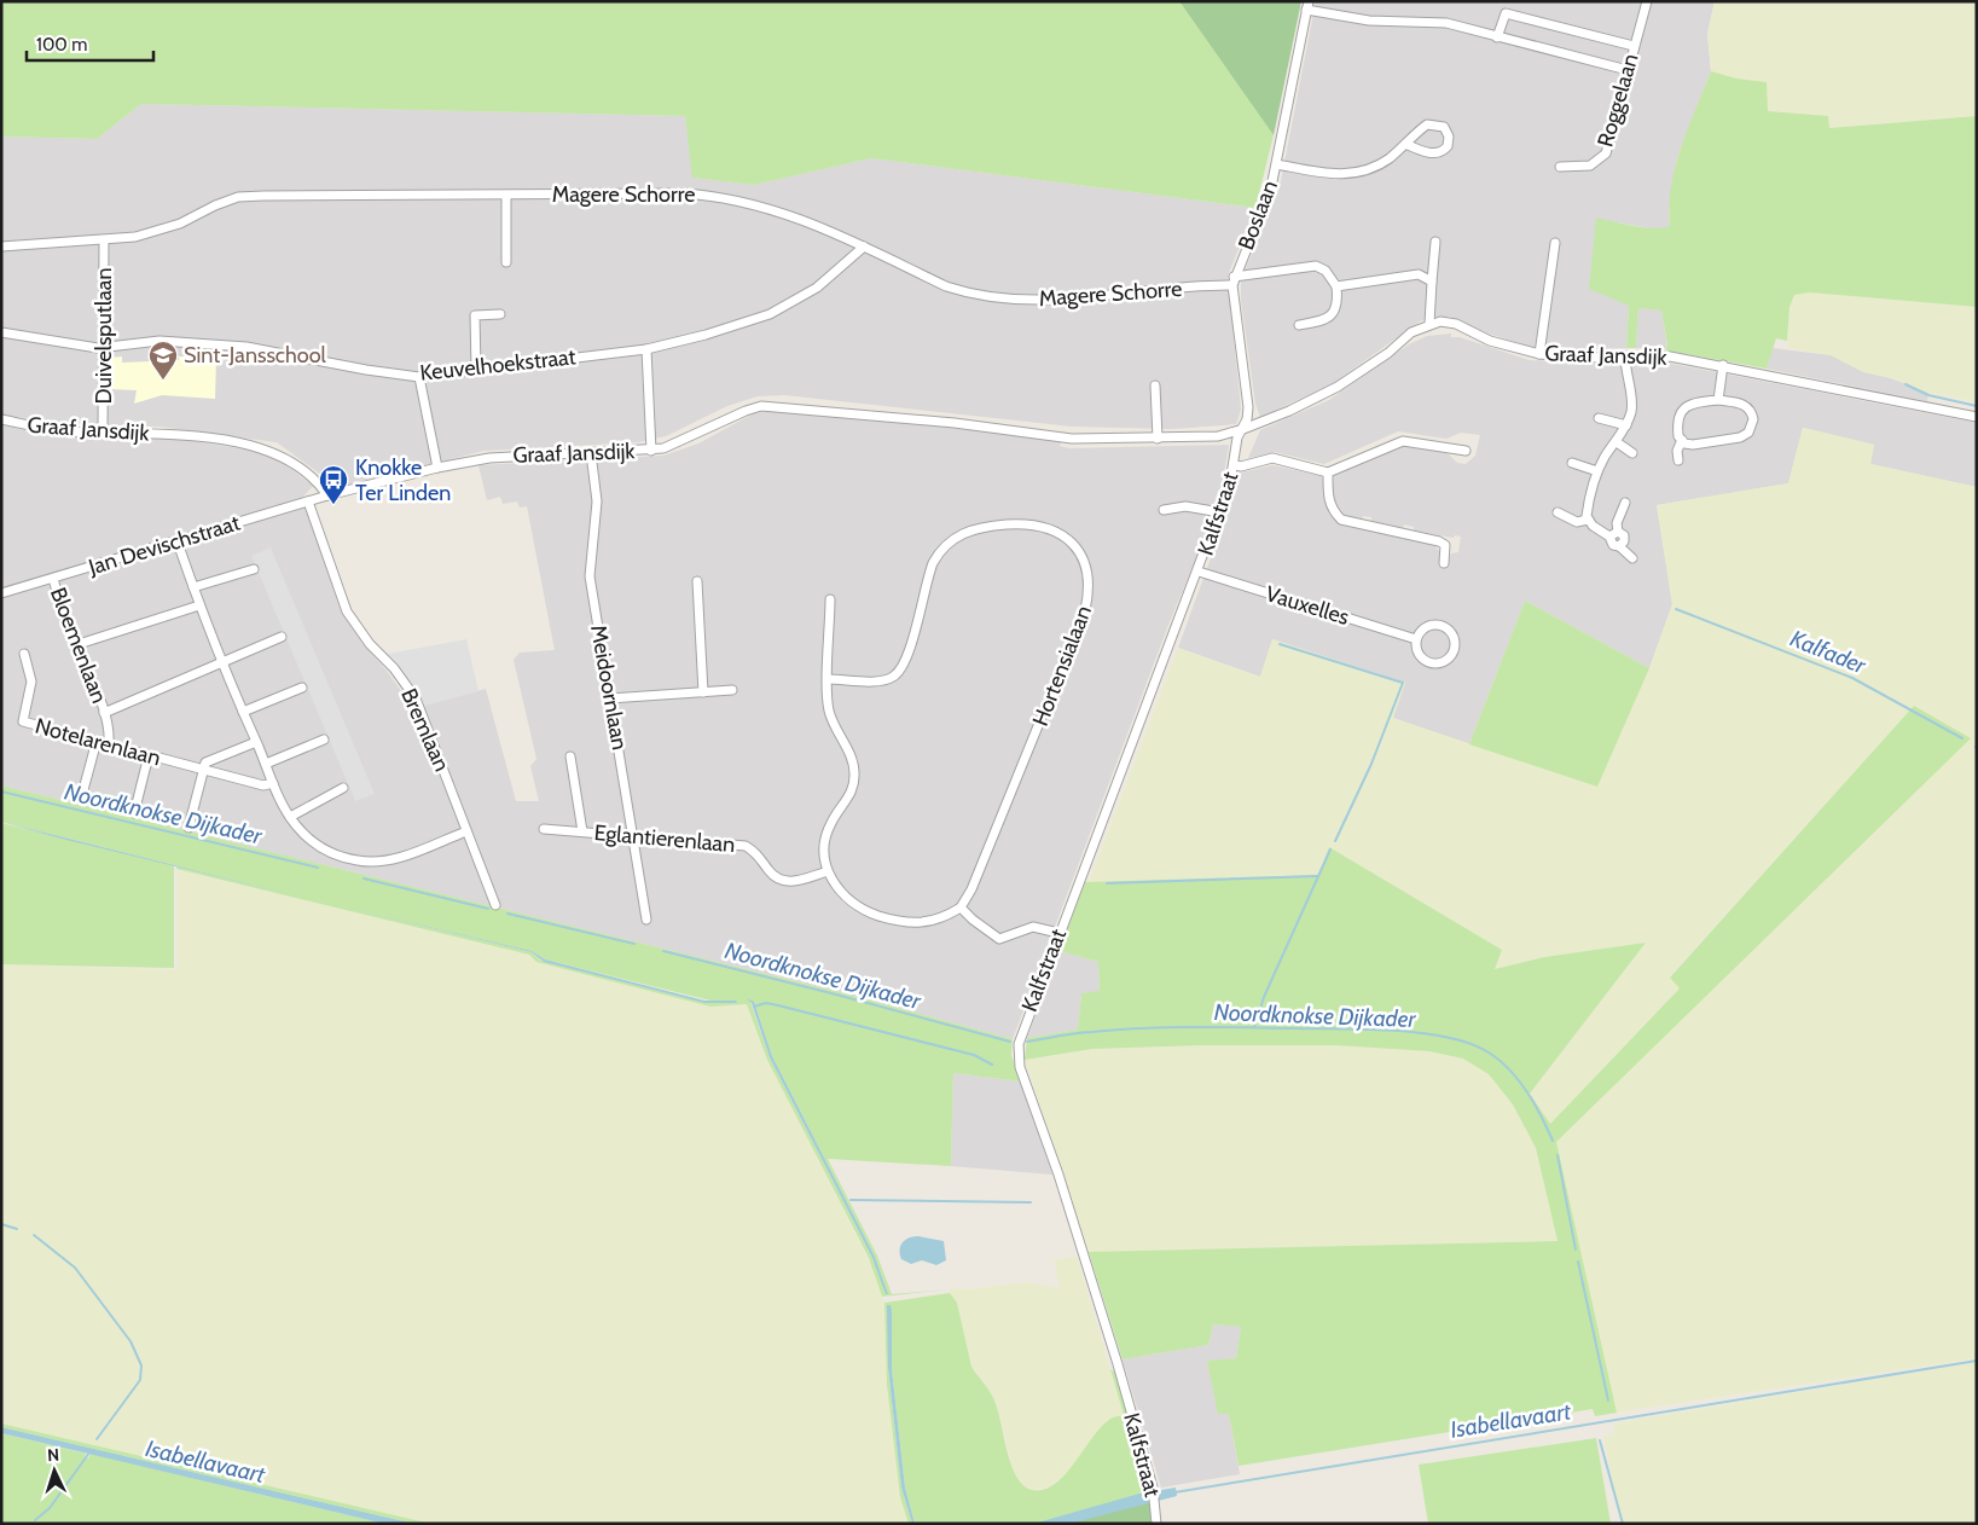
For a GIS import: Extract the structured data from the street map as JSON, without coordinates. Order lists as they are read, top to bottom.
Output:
{
  "streets": {
    "street": [
      "Roggelaan",
      "Magere Schorre",
      "Boslaan",
      "Duivelsputlaan",
      "Graaf Jansdijk",
      "Keuvelhoekstraat",
      "Kalfstraat",
      "Jan Devischstraat",
      "Vauxelles",
      "Bloemenlaan",
      "Hortensialaan",
      "Meidoornlaan",
      "Bremlaan",
      "Notelarenlaan",
      "Eglantierenlaan"
    ]
  },
  "crossings": [
    ["Magere Schorre", "Boslaan"],
    ["Magere Schorre", "Duivelsputlaan"],
    ["Magere Schorre", "Keuvelhoekstraat"],
    ["Duivelsputlaan", "Graaf Jansdijk"],
    ["Duivelsputlaan", "Keuvelhoekstraat"],
    ["Graaf Jansdijk", "Kalfstraat"],
    ["Graaf Jansdijk", "Jan Devischstraat"],
    ["Graaf Jansdijk", "Meidoornlaan"],
    ["Kalfstraat", "Vauxelles"],
    ["Jan Devischstraat", "Bloemenlaan"],
    ["Jan Devischstraat", "Bremlaan"],
    ["Bloemenlaan", "Notelarenlaan"],
    ["Meidoornlaan", "Eglantierenlaan"]
  ],
  "water": ["Kalfader", "Noordknokse Dijkader", "Isabellavaart"],
  "places": {
    "school or university": ["Sint-Jansschool"],
    "bus stop": ["Knokke Ter Linden"]
  },
  "scale_bar": "100 m",
  "north": "top"
}
